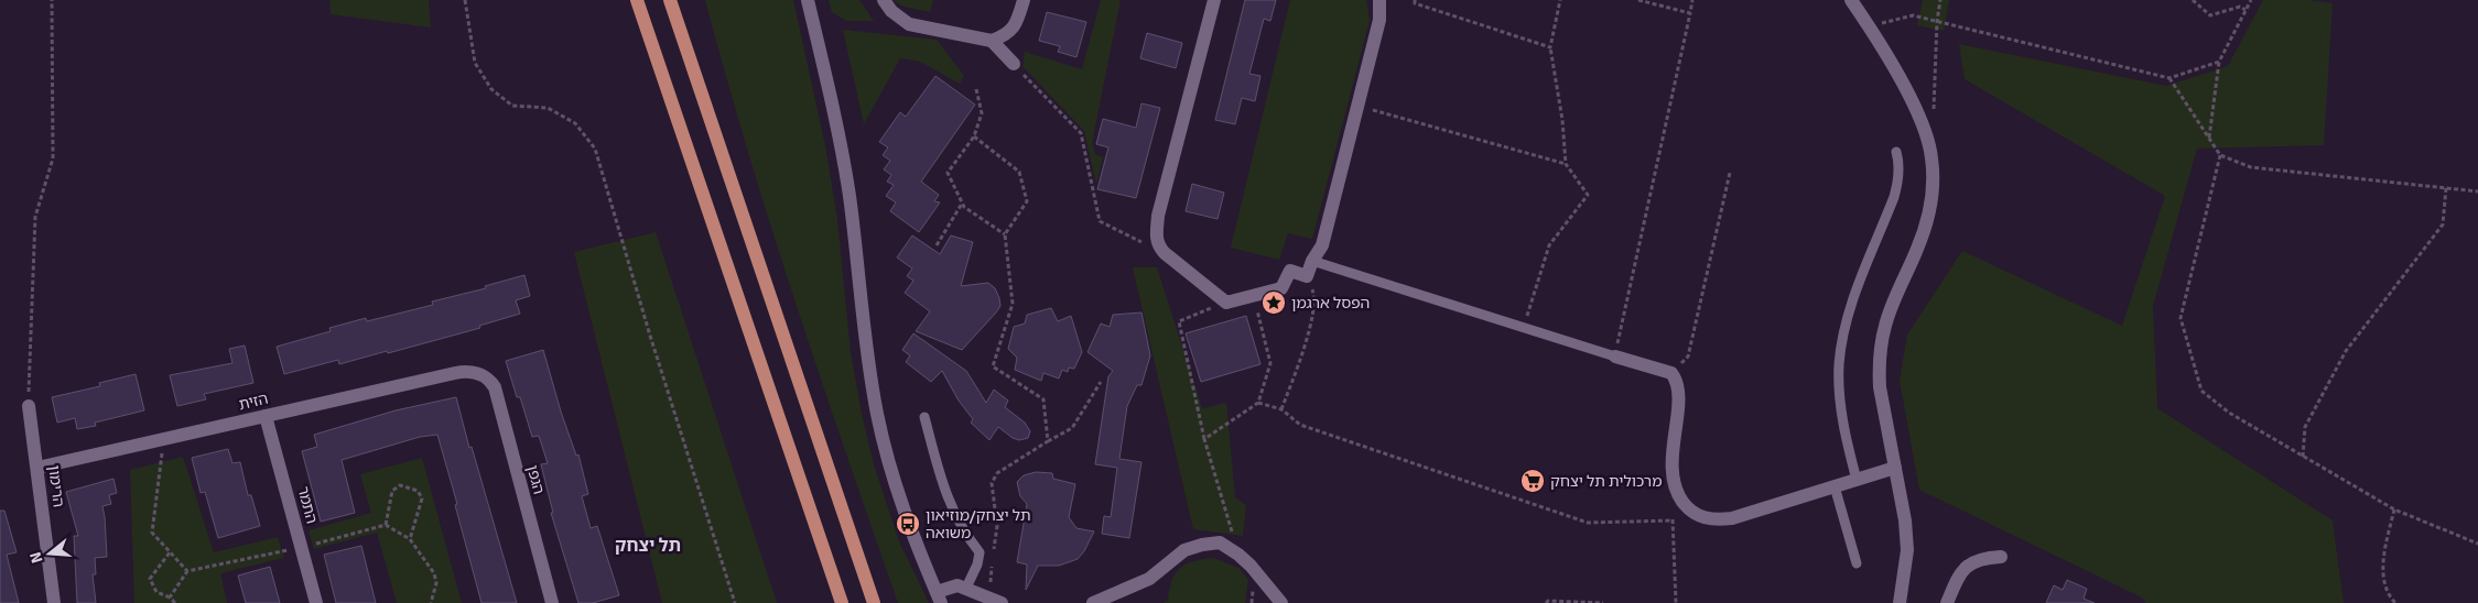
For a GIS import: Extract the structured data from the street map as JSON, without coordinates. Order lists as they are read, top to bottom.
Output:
{
  "streets": {
    "street": [
      "הזית",
      "הגפן",
      "הרימון",
      "התמר"
    ]
  },
  "crossings": [
    ["הזית", "הגפן"],
    ["הזית", "הרימון"],
    ["הזית", "התמר"]
  ],
  "districts": ["תל יצחק"],
  "places": {
    "place": ["הפסל ארגמן"],
    "supermarket": ["מרכולית תל יצחק"],
    "bus stop": ["תל יצחק/מוזיאון משואה"]
  },
  "north": "left"
}
